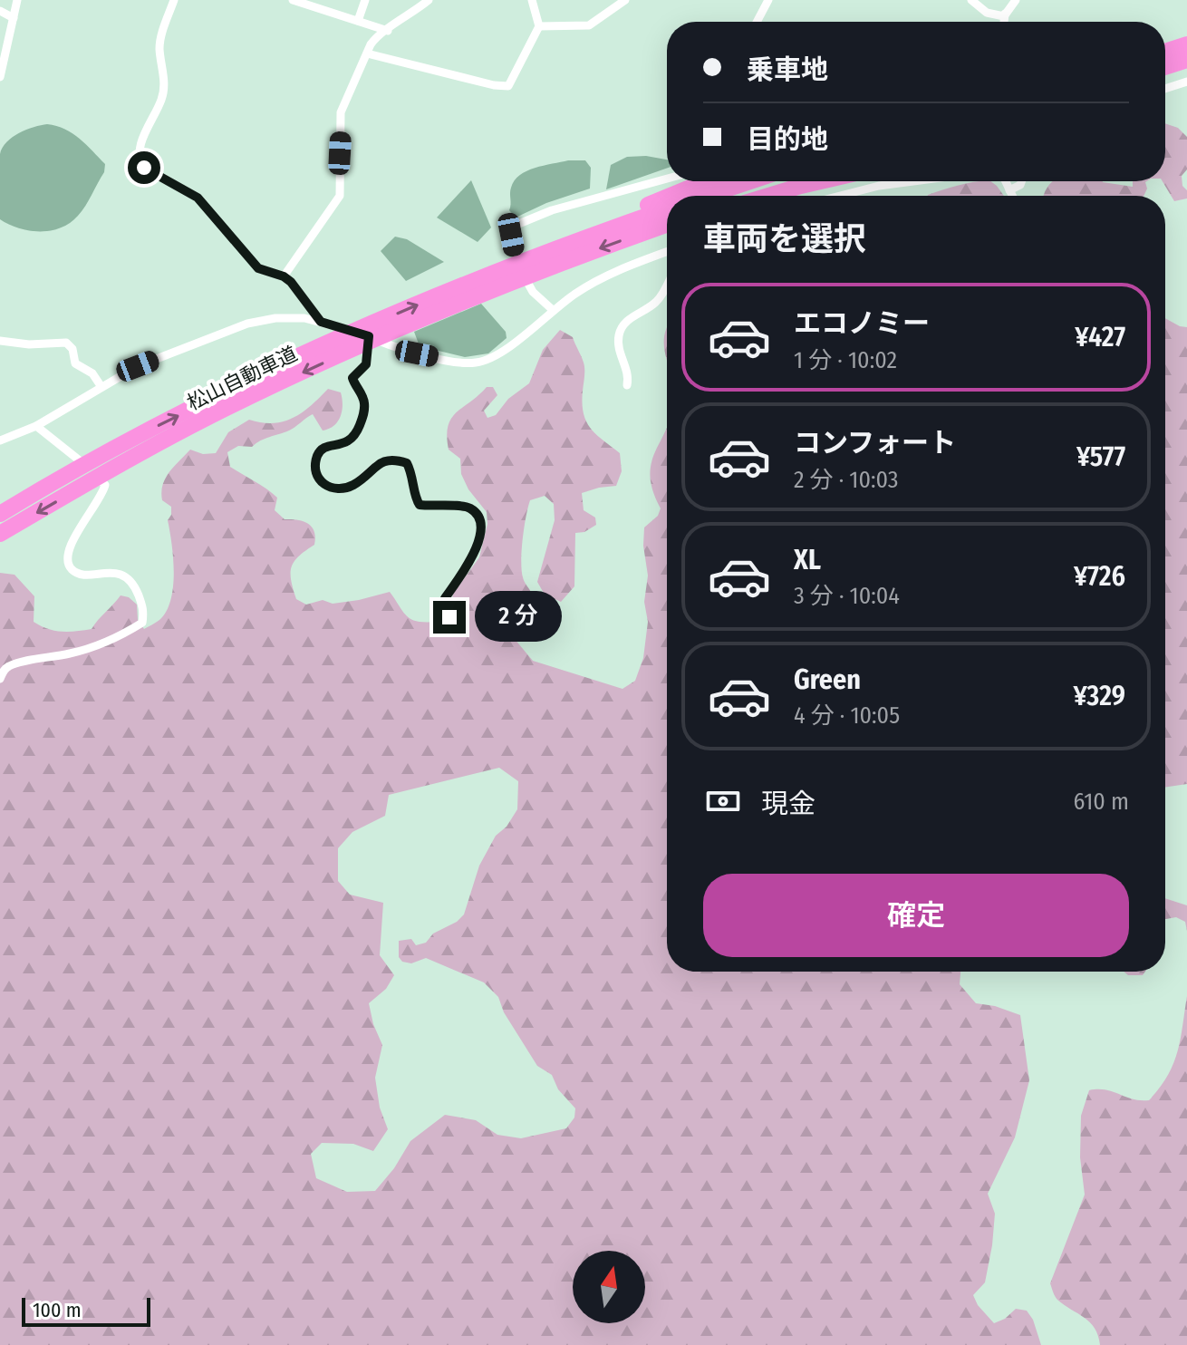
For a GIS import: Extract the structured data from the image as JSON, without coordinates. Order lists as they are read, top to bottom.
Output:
{
  "streets": {
    "highway": ["松山自動車道"]
  },
  "scale_bar": "100 m",
  "north": "top",
  "page": {
    "banner": ["乗車地", "目的地"],
    "heading": "車両を選択",
    "list": [
      {
        "name": "エコノミー",
        "note": "1 分 · 10:02",
        "value": "¥427"
      },
      {
        "name": "コンフォート",
        "note": "2 分 · 10:03",
        "value": "¥577"
      },
      {
        "name": "XL",
        "note": "3 分 · 10:04",
        "value": "¥726"
      },
      {
        "name": "Green",
        "note": "4 分 · 10:05",
        "value": "¥329"
      }
    ],
    "bubble": "2 分",
    "pay": ["現金", "610 m"],
    "buttons": "確定",
    "scale": "100 m"
  }
}
